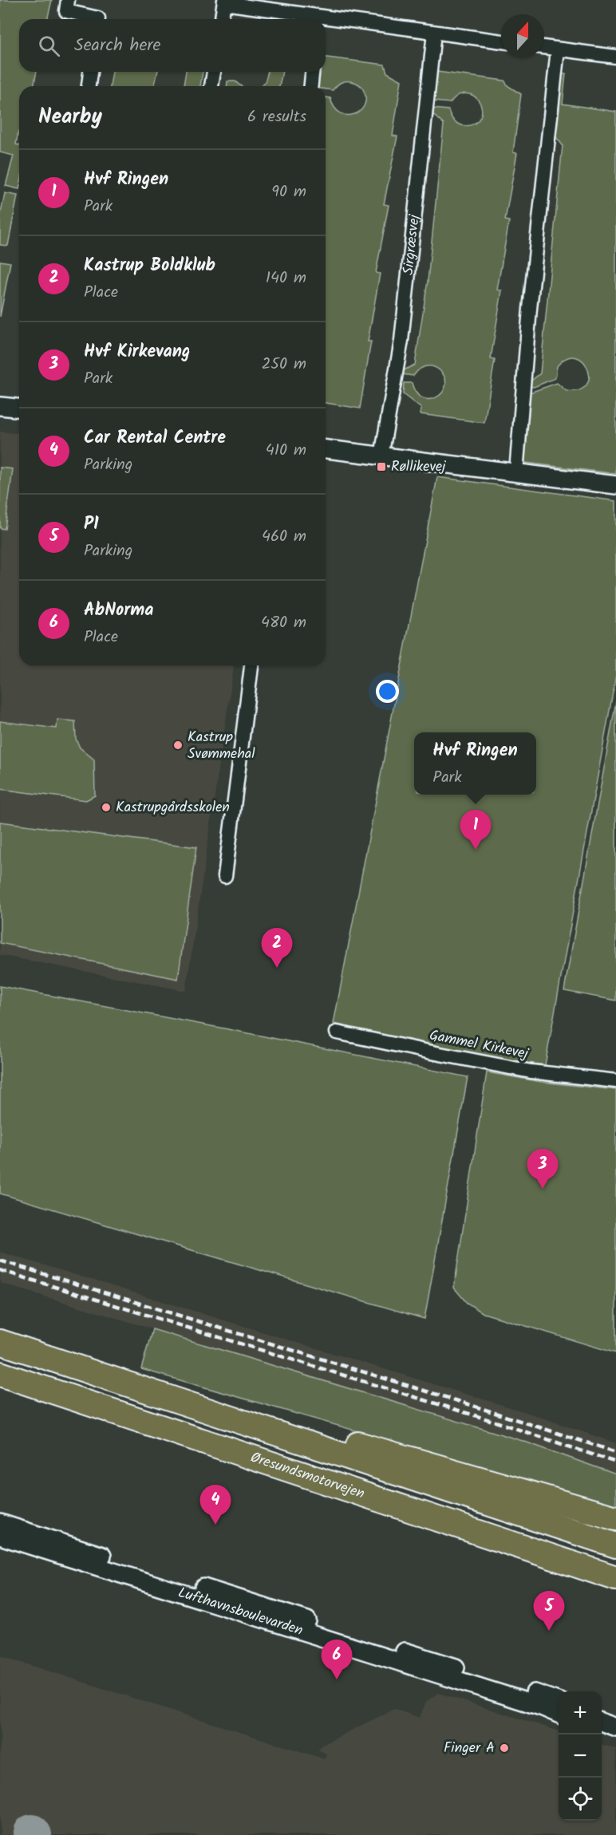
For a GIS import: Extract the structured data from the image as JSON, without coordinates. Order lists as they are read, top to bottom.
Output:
{
  "streets": {
    "highway": ["Øresundsmotorvejen"],
    "street": ["Sirgræsvej", "Gammel Kirkevej", "Lufthavnsboulevarden"]
  },
  "places": {
    "transit": ["Røllikevej"],
    "other": ["Kastrup Svømmehal", "Kastrupgårdsskolen", "Finger A"]
  },
  "north": "top",
  "page": {
    "search": "Search here",
    "heading": ["Nearby", "6 results"],
    "list": [
      {
        "mark": "1",
        "name": "Hvf Ringen",
        "note": "Park",
        "value": "90 m"
      },
      {
        "mark": "2",
        "name": "Kastrup Boldklub",
        "note": "Place",
        "value": "140 m"
      },
      {
        "mark": "3",
        "name": "Hvf Kirkevang",
        "note": "Park",
        "value": "250 m"
      },
      {
        "mark": "4",
        "name": "Car Rental Centre",
        "note": "Parking",
        "value": "410 m"
      },
      {
        "mark": "5",
        "name": "P1",
        "note": "Parking",
        "value": "460 m"
      },
      {
        "mark": "6",
        "name": "AbNorma",
        "note": "Place",
        "value": "480 m"
      }
    ],
    "popup": ["Hvf Ringen", "Park"],
    "pins": [
      "1",
      "2",
      "3",
      "4",
      "5",
      "6"
    ],
    "map_buttons": ["+", "−"]
  }
}
